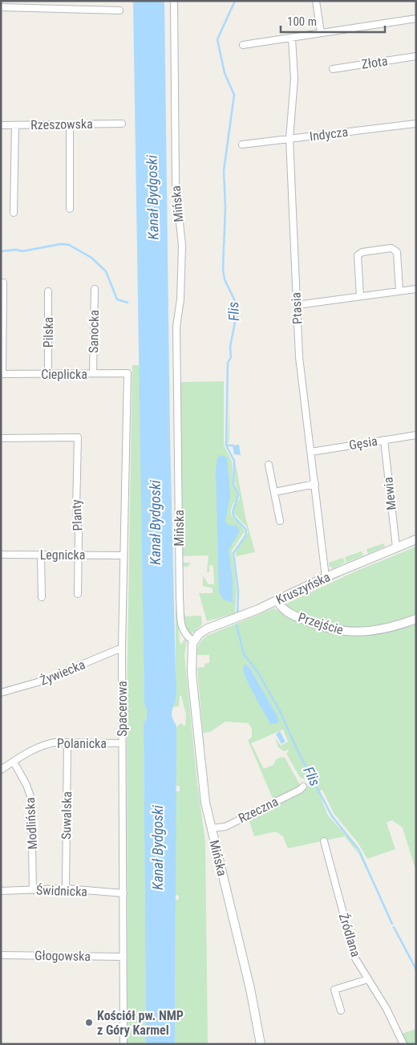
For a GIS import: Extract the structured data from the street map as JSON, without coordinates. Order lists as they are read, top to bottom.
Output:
{
  "streets": {
    "street": [
      "Złota",
      "Rzeszowska",
      "Indycza",
      "Mińska",
      "Ptasia",
      "Sanocka",
      "Pilska",
      "Cieplicka",
      "Gęsia",
      "Mewia",
      "Planty",
      "Legnicka",
      "Kruszyńska",
      "Przejście",
      "Żywiecka",
      "Spacerowa",
      "Polanicka",
      "Rzeczna",
      "Suwalska",
      "Modlińska",
      "Świdnicka",
      "Źródlana",
      "Głogowska"
    ]
  },
  "crossings": [
    ["Indycza", "Ptasia"],
    ["Mińska", "Kruszyńska"],
    ["Mińska", "Rzeczna"],
    ["Ptasia", "Gęsia"],
    ["Ptasia", "Kruszyńska"],
    ["Sanocka", "Cieplicka"],
    ["Pilska", "Cieplicka"],
    ["Cieplicka", "Spacerowa"],
    ["Gęsia", "Mewia"],
    ["Mewia", "Kruszyńska"],
    ["Planty", "Legnicka"],
    ["Legnicka", "Spacerowa"],
    ["Kruszyńska", "Przejście"],
    ["Żywiecka", "Spacerowa"],
    ["Spacerowa", "Polanicka"],
    ["Spacerowa", "Świdnicka"],
    ["Spacerowa", "Głogowska"],
    ["Polanicka", "Suwalska"],
    ["Polanicka", "Modlińska"],
    ["Suwalska", "Świdnicka"],
    ["Modlińska", "Świdnicka"]
  ],
  "water": ["Kanał Bydgoski", "Flis"],
  "places": ["Kościół pw. NMP z Góry Karmel"],
  "scale_bar": "100 m"
}
